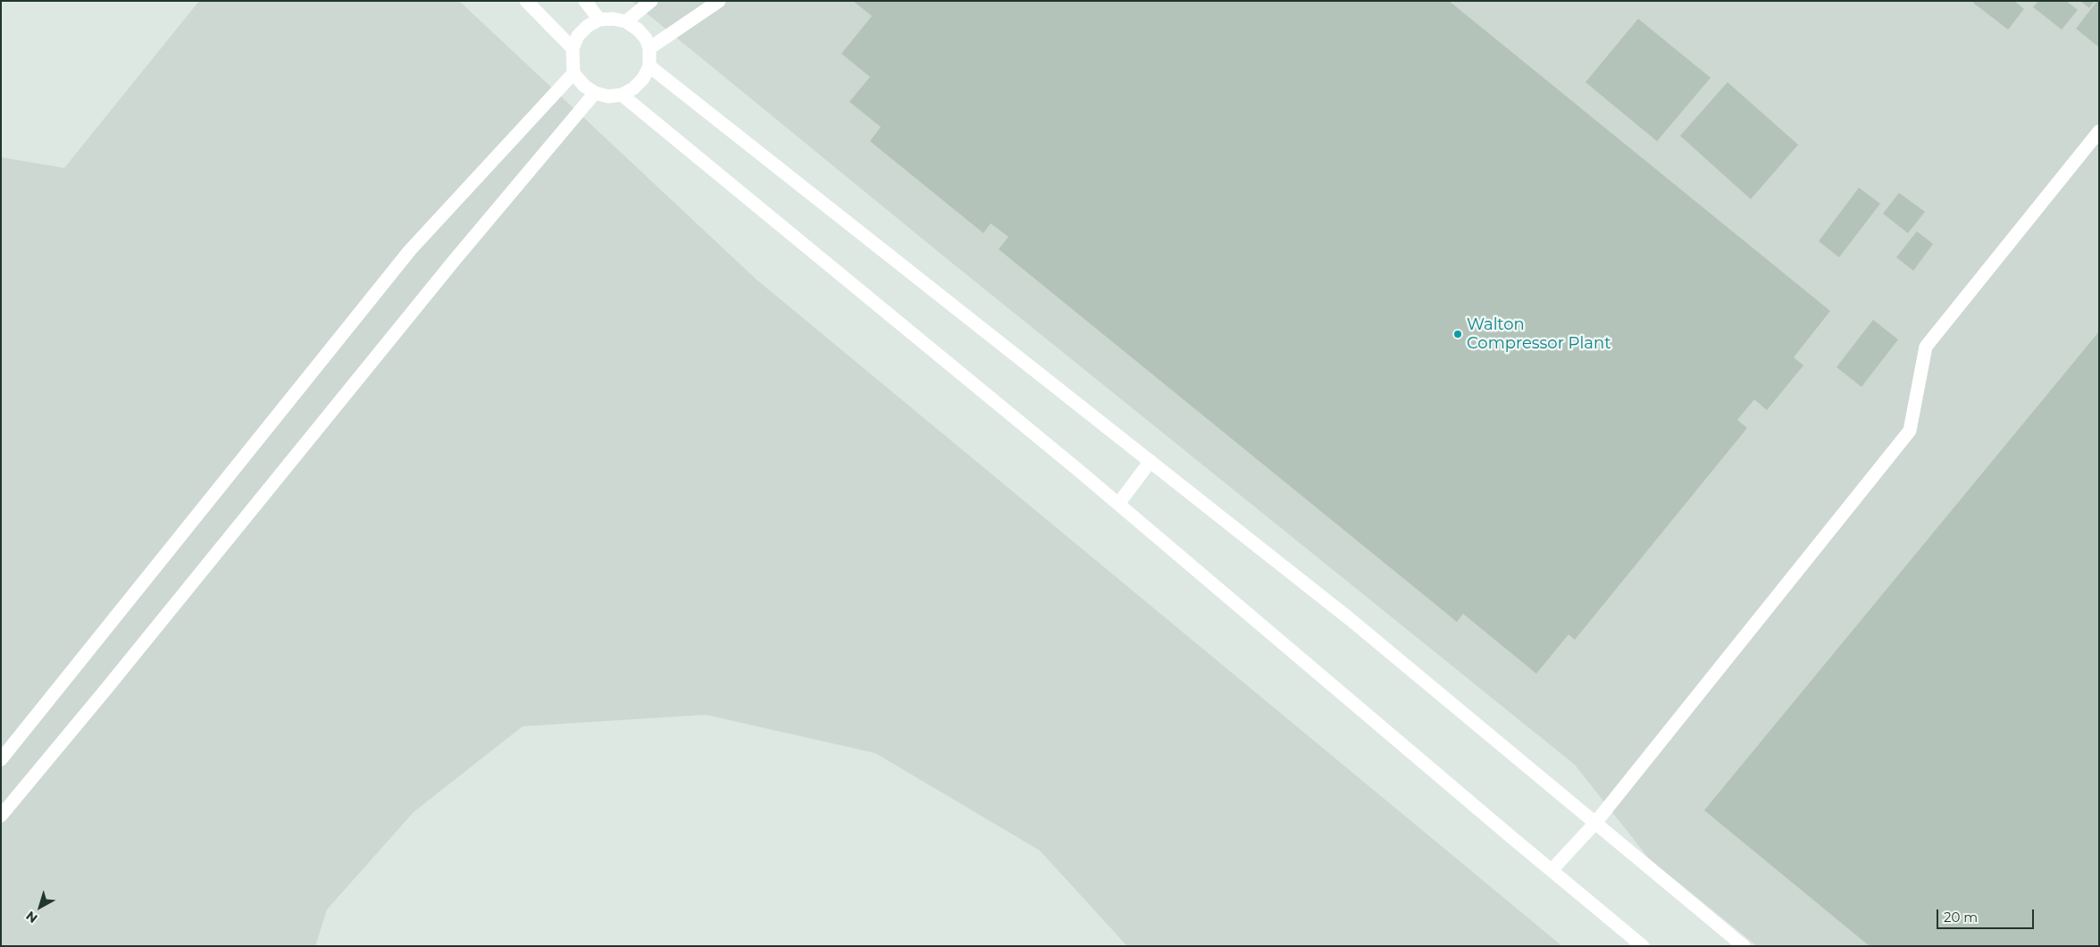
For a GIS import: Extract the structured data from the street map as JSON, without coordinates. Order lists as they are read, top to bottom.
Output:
{
  "places": ["Walton Compressor Plant"],
  "scale_bar": "20 m",
  "north": "bottom left"
}
